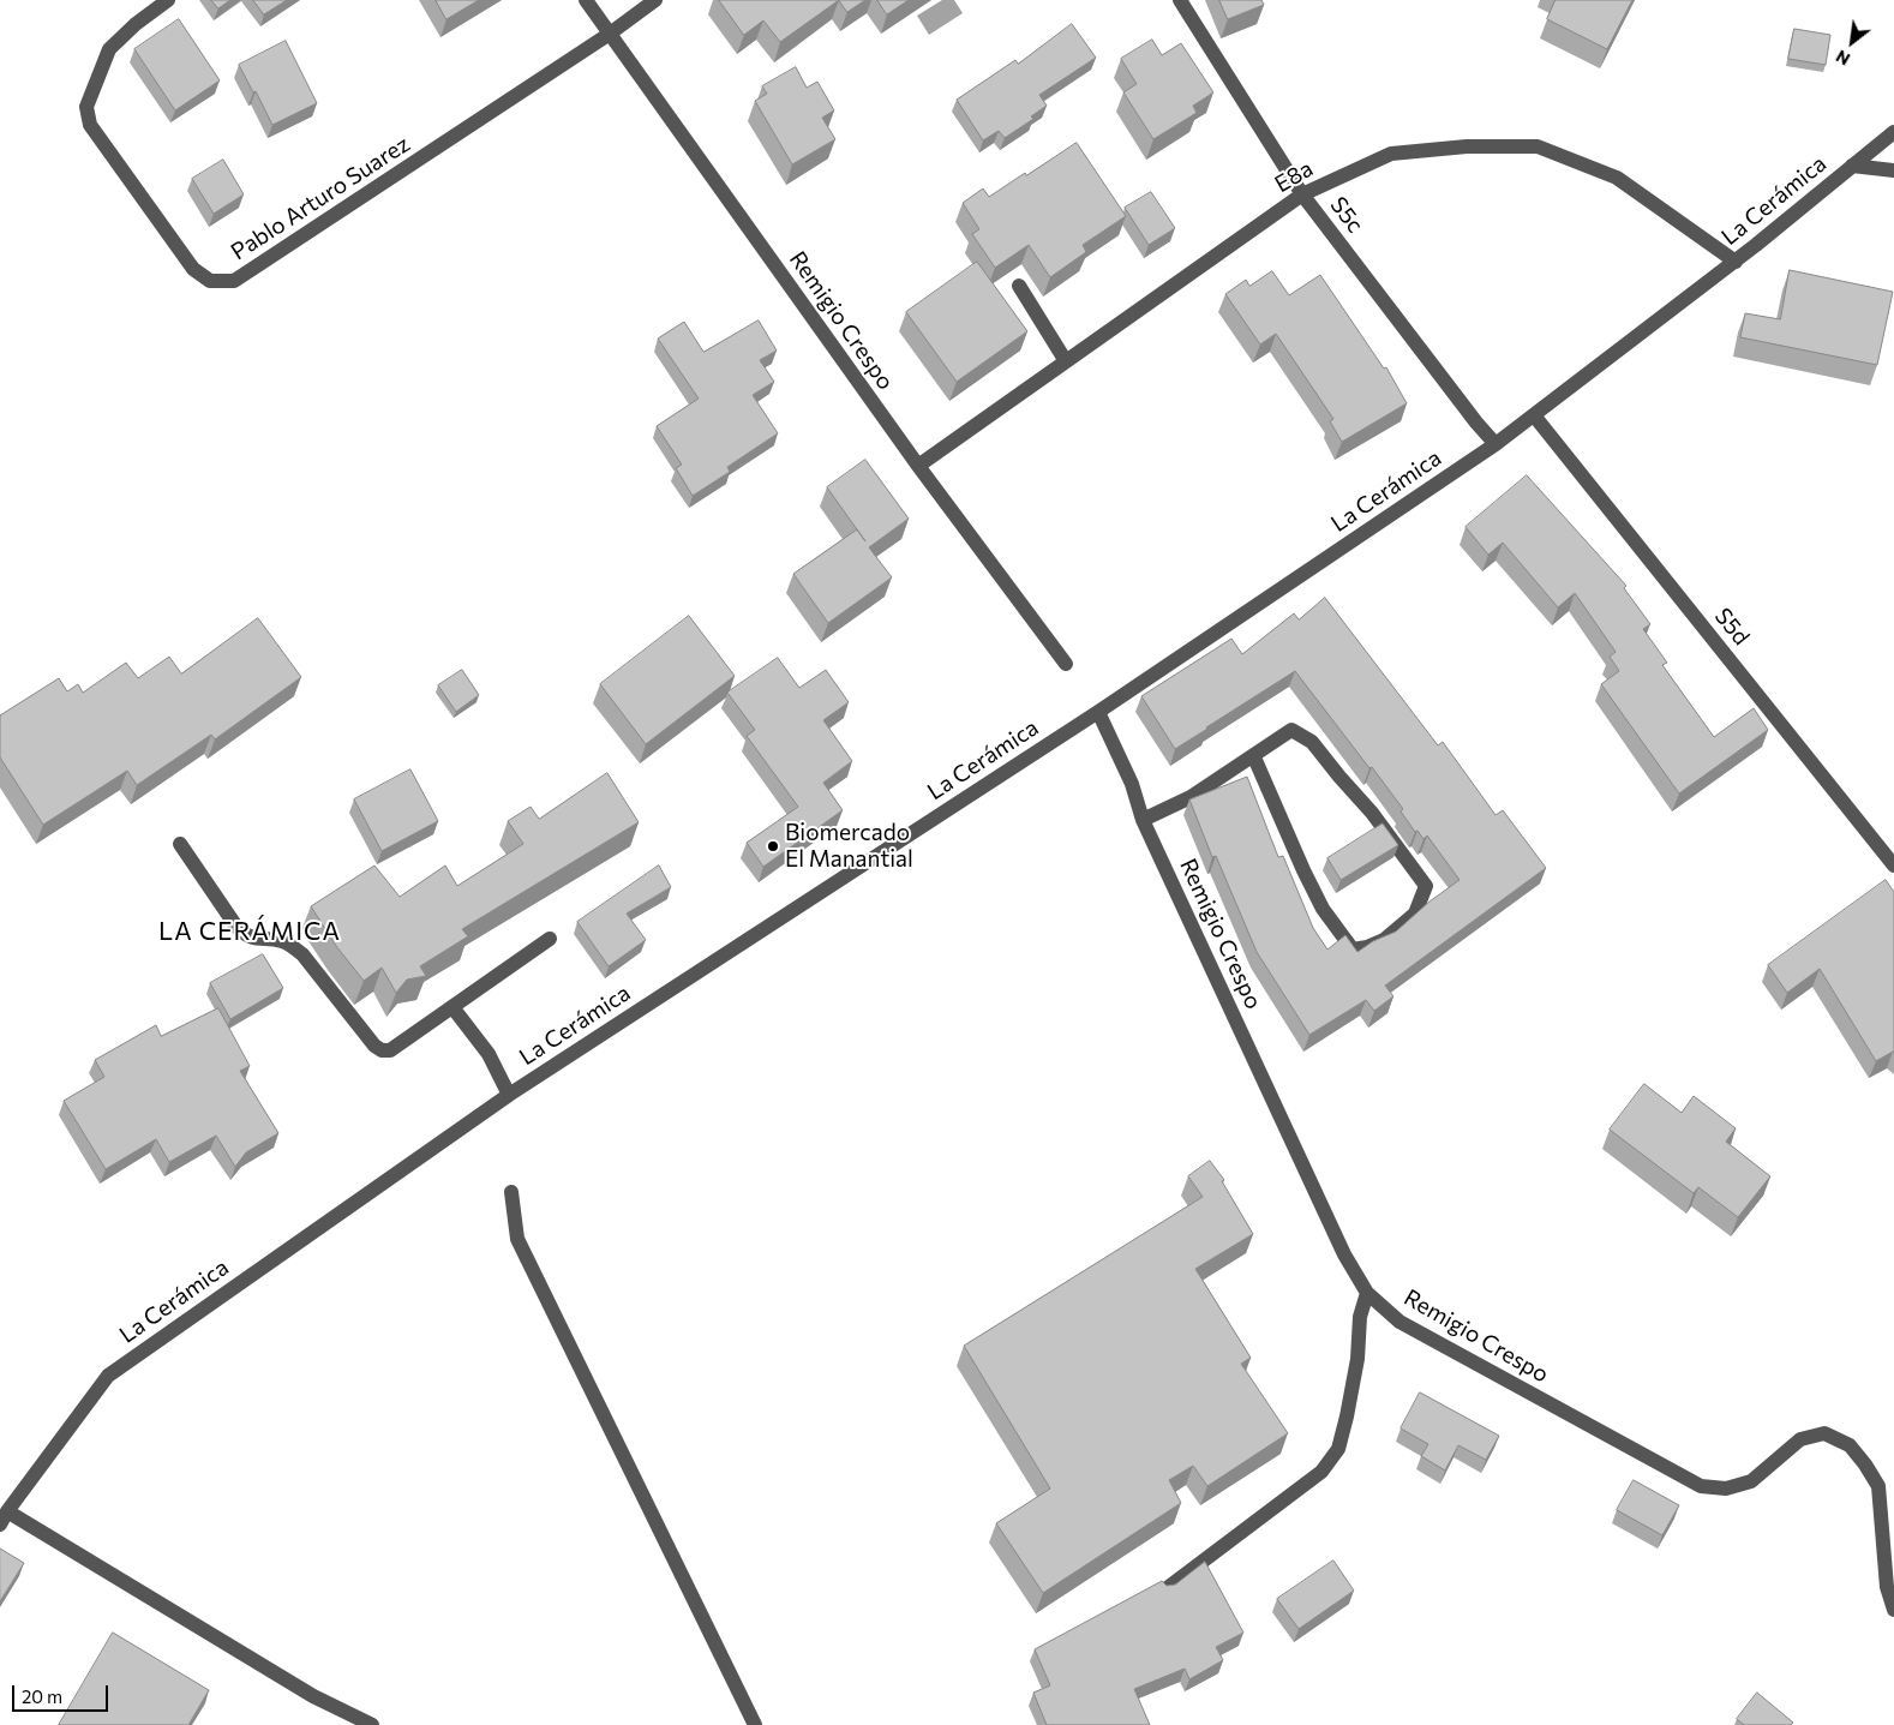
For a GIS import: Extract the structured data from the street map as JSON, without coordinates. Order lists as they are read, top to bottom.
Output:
{
  "streets": {
    "street": [
      "E8a",
      "Pablo Arturo Suarez",
      "La Cerámica",
      "S5c",
      "Remigio Crespo",
      "S5d"
    ]
  },
  "crossings": [
    ["E8a", "La Cerámica"],
    ["E8a", "S5c"],
    ["E8a", "Remigio Crespo"],
    ["Pablo Arturo Suarez", "Remigio Crespo"],
    ["La Cerámica", "S5c"],
    ["La Cerámica", "Remigio Crespo"],
    ["La Cerámica", "S5d"]
  ],
  "districts": ["LA CERÁMICA"],
  "places": ["Biomercado El Manantial"],
  "scale_bar": "20 m",
  "north": "bottom left"
}
